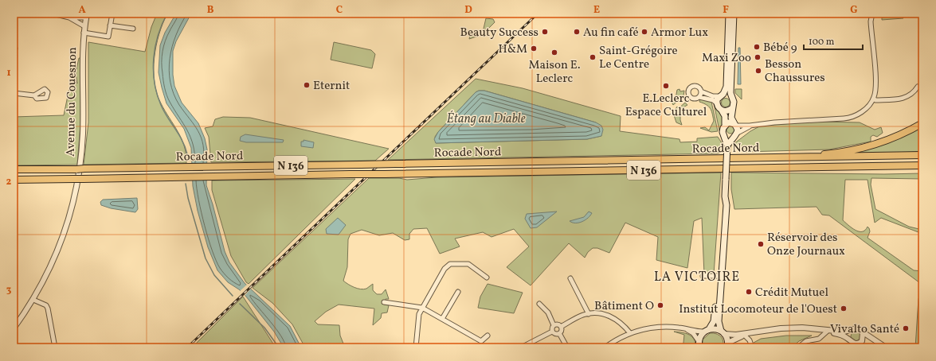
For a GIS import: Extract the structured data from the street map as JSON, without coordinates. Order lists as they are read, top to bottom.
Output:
{
  "streets": {
    "highway": ["Rocade Nord", "N 136"],
    "street": ["Avenue du Couesnon"]
  },
  "districts": ["LA VICTOIRE"],
  "water": ["Étang au Diable"],
  "places": [
    "Beauty Success",
    "Au fin café",
    "Armor Lux",
    "Bébé 9",
    "H&M",
    "Maison E. Leclerc",
    "Saint-Grégoire Le Centre",
    "Maxi Zoo",
    "Besson Chaussures",
    "Eternit",
    "E.Leclerc Espace Culturel",
    "Réservoir des Onze Journaux",
    "Crédit Mutuel",
    "Bâtiment O",
    "Institut Locomoteur de l'Ouest",
    "Vivalto Santé"
  ],
  "scale_bar": "100 m",
  "grid": {
    "columns": [
      "A",
      "B",
      "C",
      "D",
      "E",
      "F",
      "G"
    ],
    "rows": ["1", "2", "3"]
  }
}
